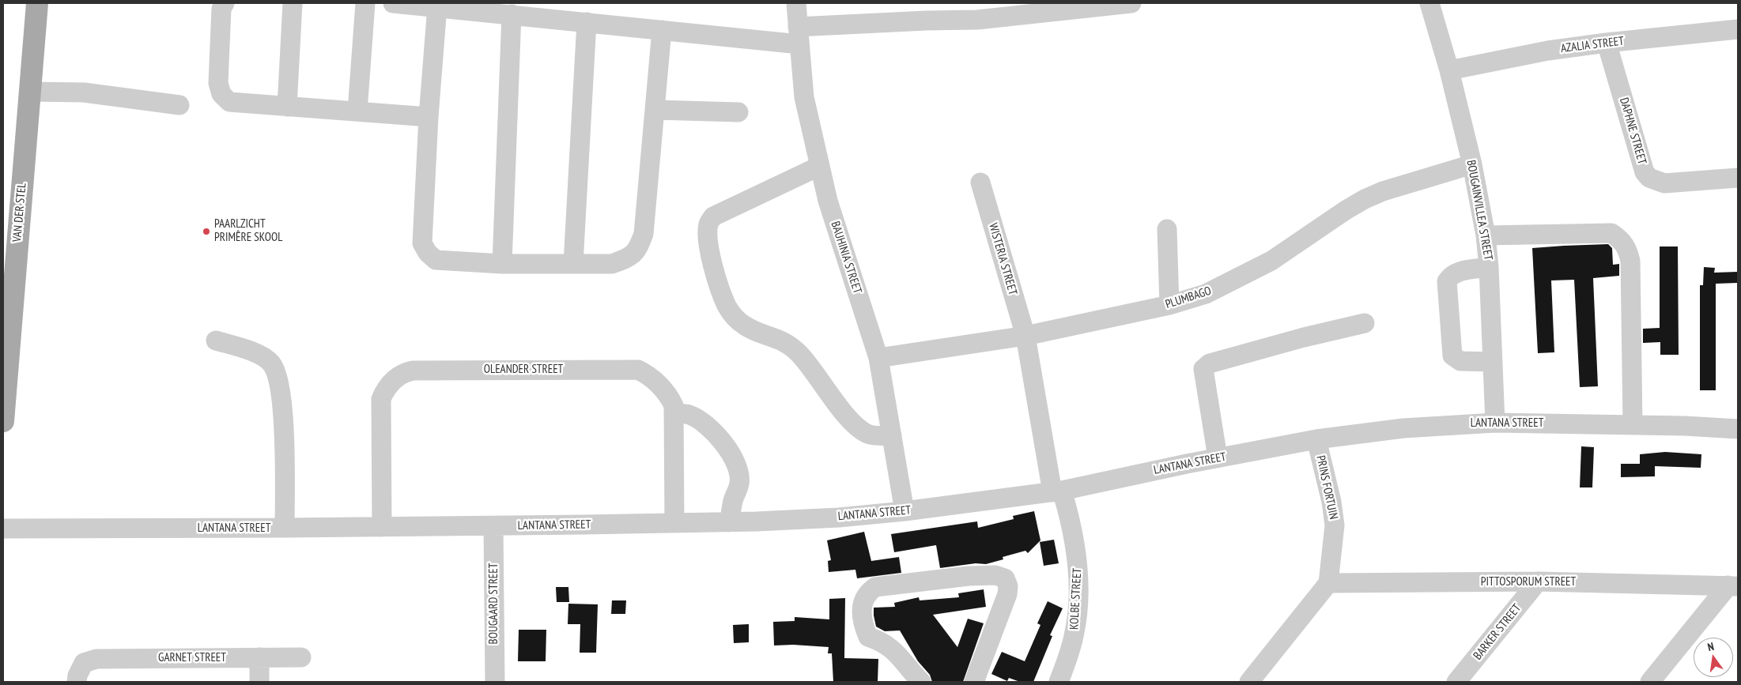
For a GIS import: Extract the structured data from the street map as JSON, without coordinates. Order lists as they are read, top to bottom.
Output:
{
  "streets": {
    "main road": ["VAN DER STEL"],
    "street": [
      "AZALIA STREET",
      "DAPHNE STREET",
      "BOUGAINVILLEA STREET",
      "BAUHINIA STREET",
      "WISTERIA STREET",
      "PLUMBAGO",
      "OLEANDER STREET",
      "LANTANA STREET",
      "PRINS FORTUIN",
      "PITTOSPORUM STREET",
      "KOLBE STREET",
      "BOUGAARD STREET",
      "BARKER STREET",
      "GARNET STREET"
    ]
  },
  "crossings": [
    ["AZALIA STREET", "DAPHNE STREET"],
    ["AZALIA STREET", "BOUGAINVILLEA STREET"],
    ["BOUGAINVILLEA STREET", "PLUMBAGO"],
    ["BOUGAINVILLEA STREET", "LANTANA STREET"],
    ["BAUHINIA STREET", "PLUMBAGO"],
    ["BAUHINIA STREET", "LANTANA STREET"],
    ["WISTERIA STREET", "PLUMBAGO"],
    ["WISTERIA STREET", "LANTANA STREET"],
    ["WISTERIA STREET", "KOLBE STREET"],
    ["OLEANDER STREET", "LANTANA STREET"],
    ["LANTANA STREET", "PRINS FORTUIN"],
    ["LANTANA STREET", "KOLBE STREET"],
    ["LANTANA STREET", "BOUGAARD STREET"],
    ["PRINS FORTUIN", "PITTOSPORUM STREET"],
    ["PITTOSPORUM STREET", "BARKER STREET"]
  ],
  "places": ["PAARLZICHT PRIMÊRE SKOOL"],
  "north": "top"
}
